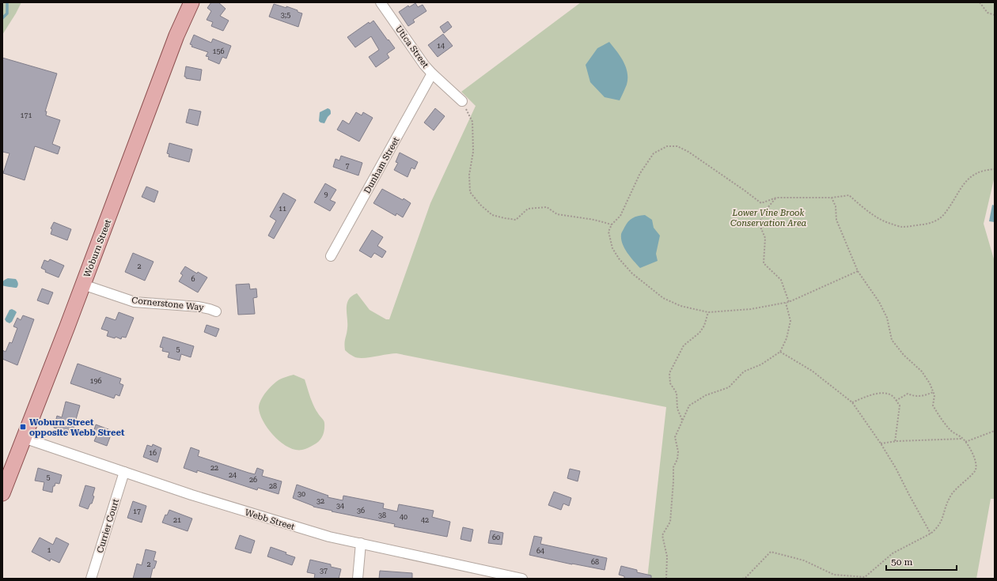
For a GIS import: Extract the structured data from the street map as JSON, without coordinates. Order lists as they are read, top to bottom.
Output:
{
  "streets": {
    "main road": ["Woburn Street"],
    "street": [
      "Utica Street",
      "Dunham Street",
      "Cornerstone Way",
      "Webb Street",
      "Currier Court"
    ]
  },
  "crossings": [
    ["Utica Street", "Dunham Street"],
    ["Woburn Street", "Cornerstone Way"],
    ["Woburn Street", "Webb Street"],
    ["Webb Street", "Currier Court"]
  ],
  "parks": ["Lower Vine Brook Conservation Area"],
  "places": {
    "transit": ["Woburn Street opposite Webb Street"]
  },
  "house_numbers": [
    "3;5",
    "14",
    "156",
    "171",
    "7",
    "9",
    "11",
    "2",
    "6",
    "5",
    "196",
    "16",
    "22",
    "24",
    "5",
    "26",
    "28",
    "30",
    "32",
    "34",
    "36",
    "17",
    "38",
    "40",
    "21",
    "42",
    "60",
    "1",
    "64",
    "68",
    "2",
    "37"
  ],
  "scale_bar": "50 m"
}
